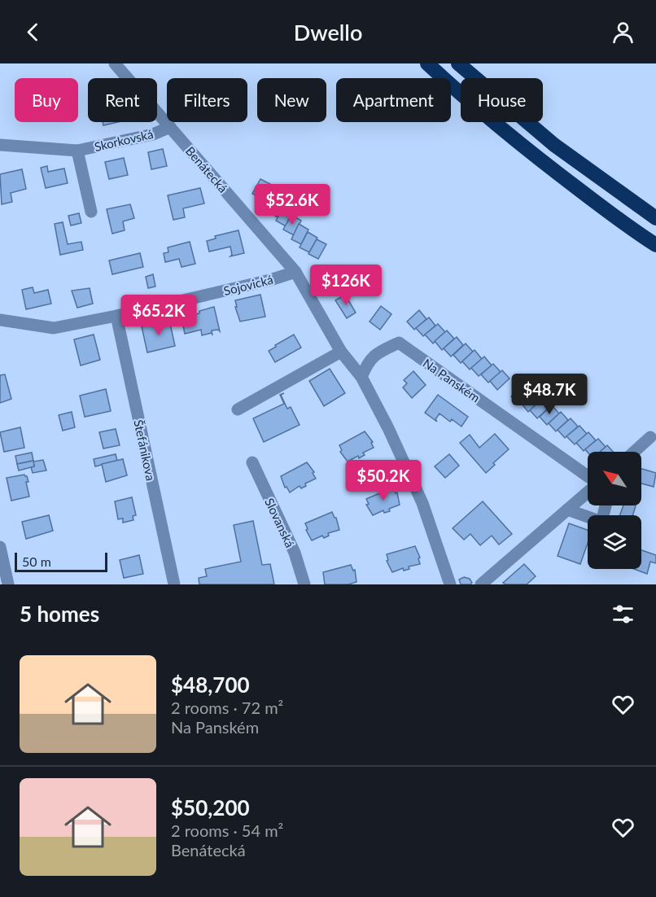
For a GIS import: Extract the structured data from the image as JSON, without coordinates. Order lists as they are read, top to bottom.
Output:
{
  "streets": {
    "street": [
      "Skorkovská",
      "Benátecká",
      "Sojovická",
      "Na Panském",
      "Štefánikova",
      "Slovanská"
    ]
  },
  "crossings": [
    ["Skorkovská", "Benátecká"],
    ["Benátecká", "Sojovická"],
    ["Benátecká", "Na Panském"],
    ["Sojovická", "Štefánikova"]
  ],
  "scale_bar": "50 m",
  "north": "top left",
  "page": {
    "header": "Dwello",
    "chip": [
      "Buy",
      "Rent",
      "Filters",
      "New",
      "Apartment",
      "House"
    ],
    "price": [
      "$52.6K",
      "$126K",
      "$65.2K",
      "$48.7K",
      "$50.2K"
    ],
    "scale": "50 m",
    "heading": "5 homes",
    "list": [
      {
        "name": "$48,700",
        "note": "2 rooms · 72 m² · Na Panském"
      },
      {
        "name": "$50,200",
        "note": "2 rooms · 54 m² · Benátecká"
      }
    ]
  }
}
